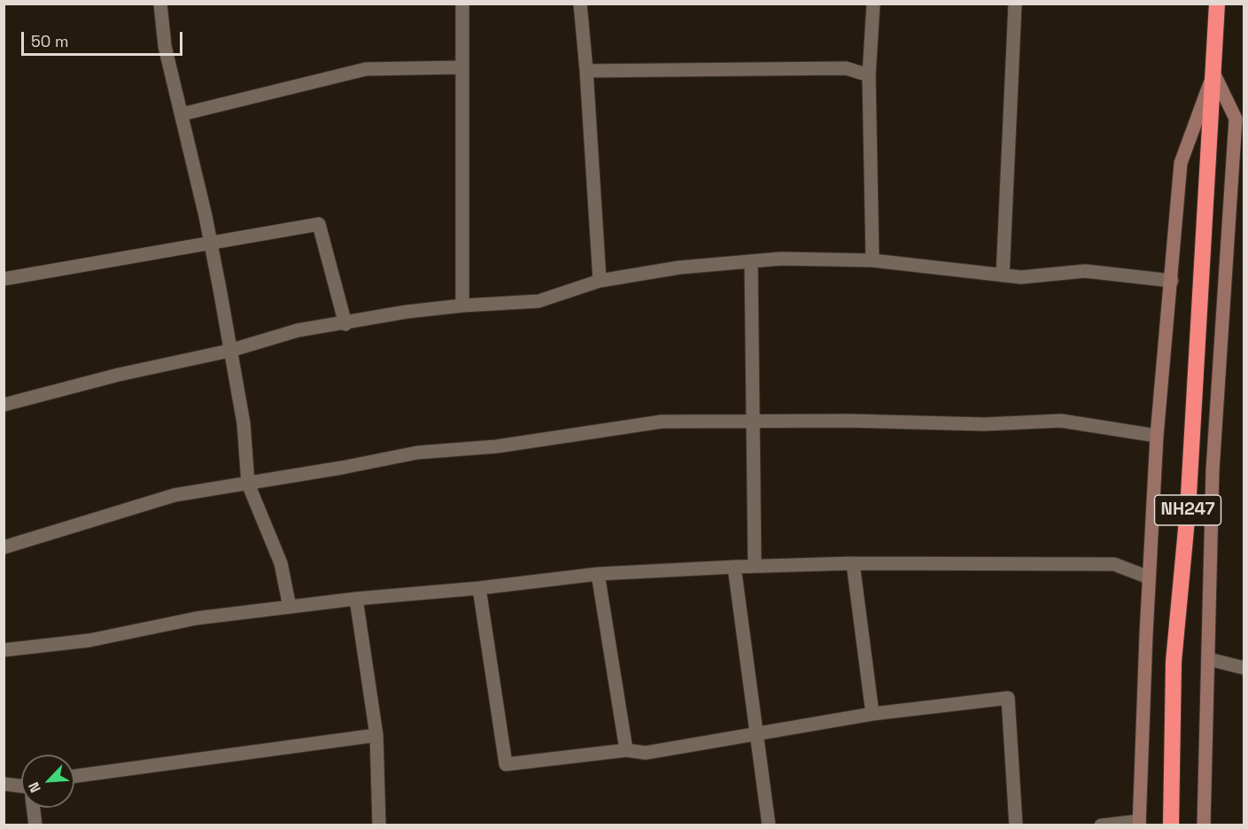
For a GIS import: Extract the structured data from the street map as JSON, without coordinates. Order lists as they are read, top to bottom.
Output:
{
  "streets": {
    "highway": ["NH247"]
  },
  "scale_bar": "50 m",
  "north": "bottom left"
}
